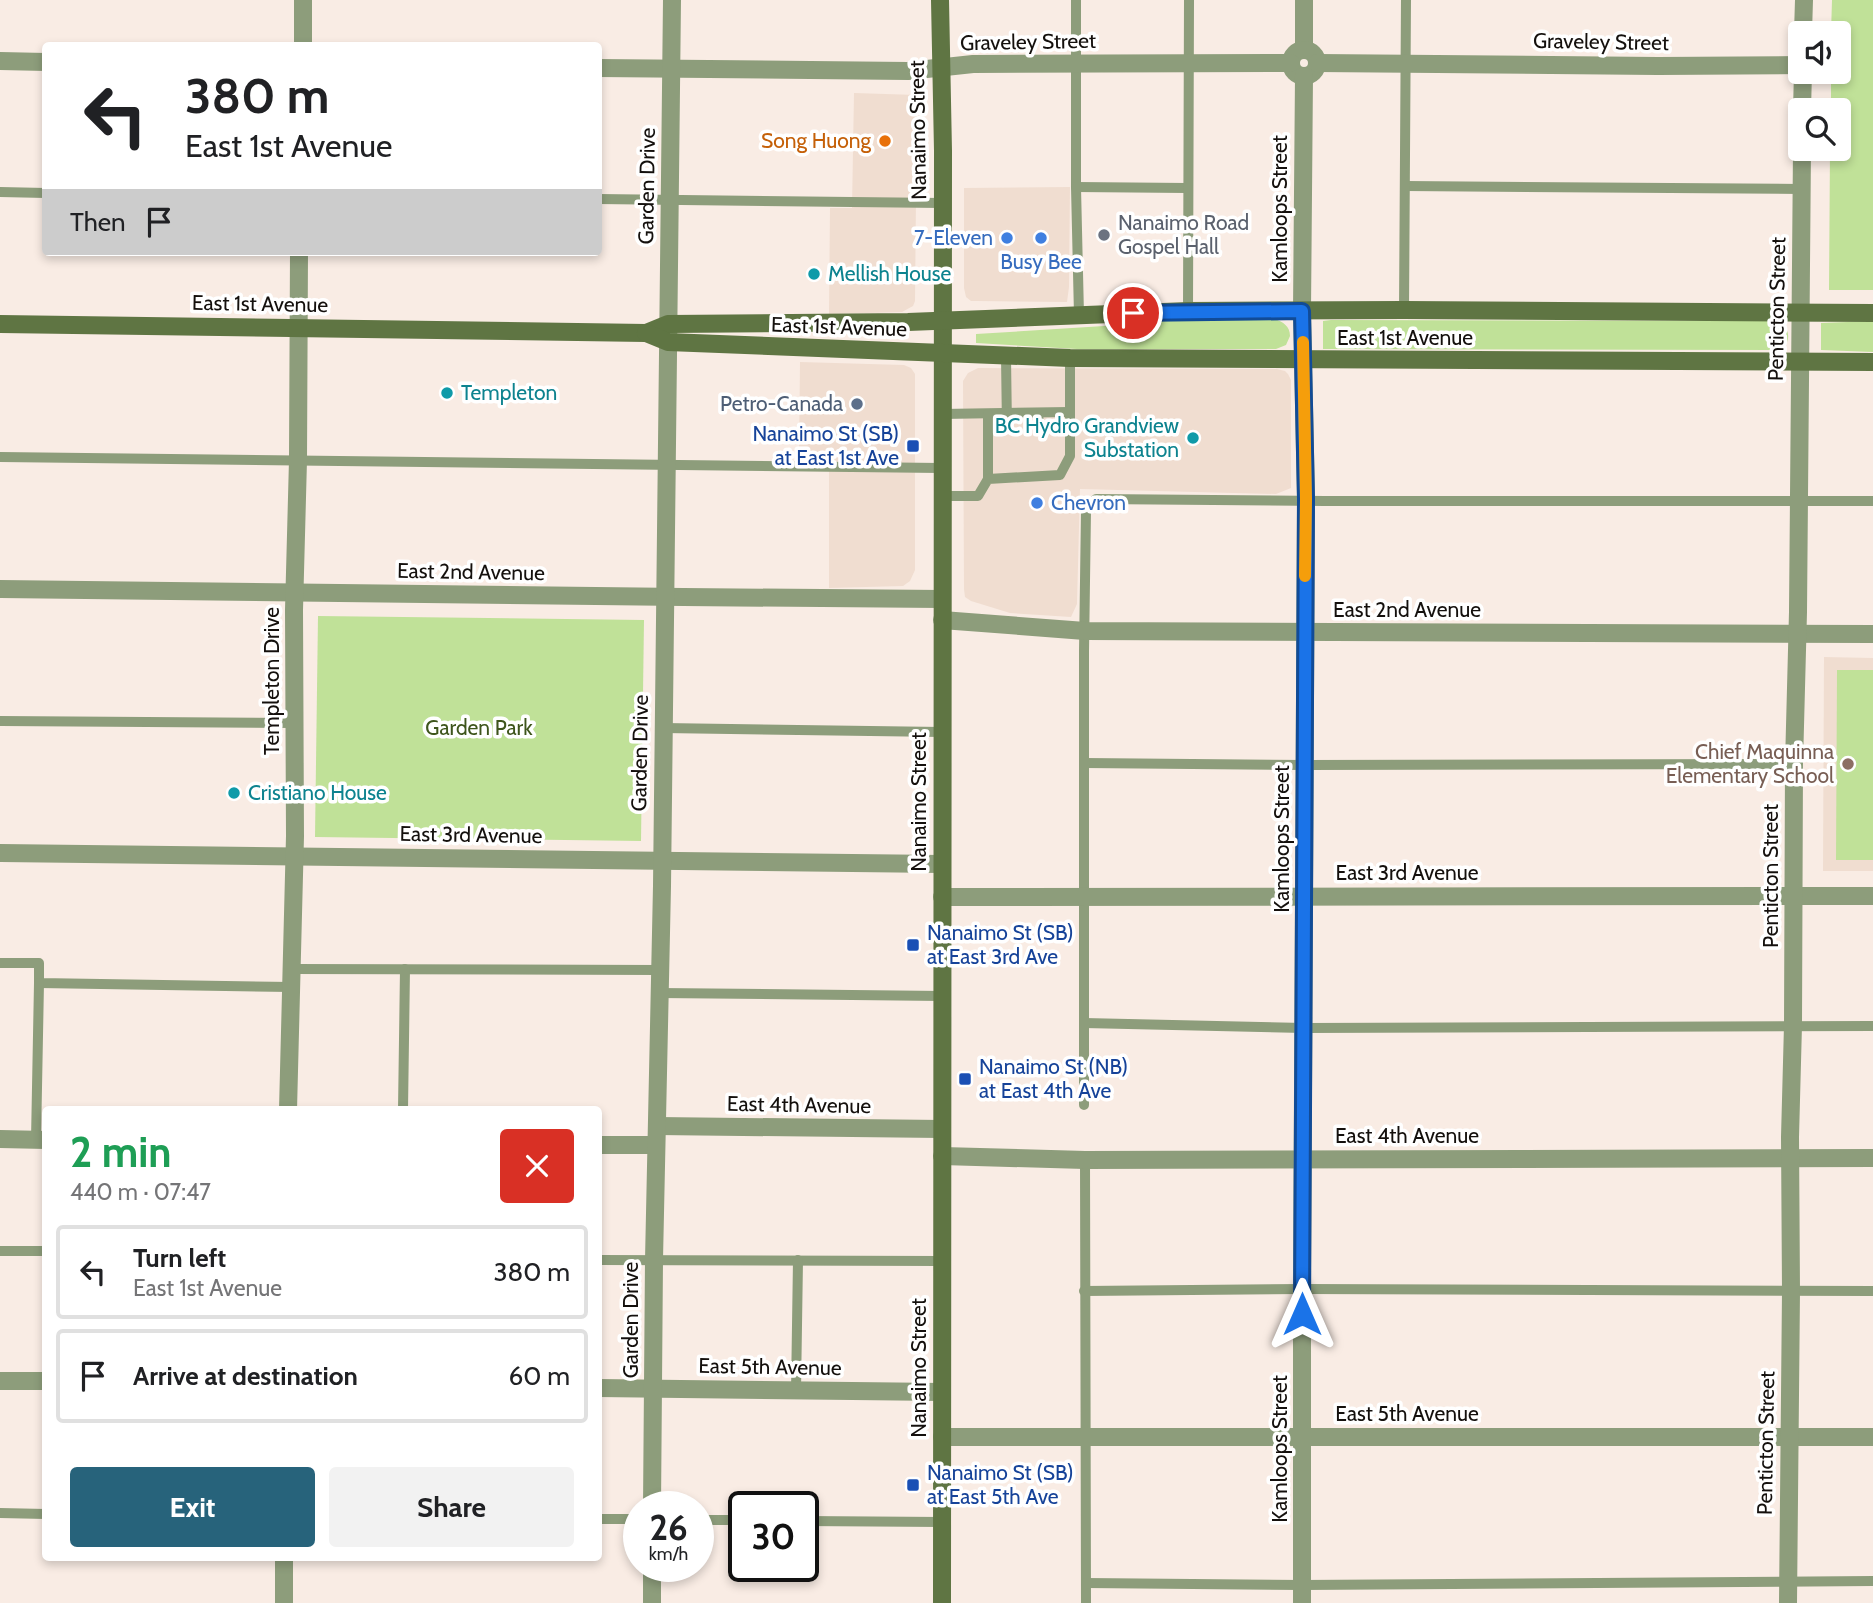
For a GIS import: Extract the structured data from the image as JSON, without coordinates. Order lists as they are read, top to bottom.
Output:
{
  "streets": {
    "main road": ["Nanaimo Street", "East 1st Avenue"],
    "street": [
      "Graveley Street",
      "Garden Drive",
      "Kamloops Street",
      "Penticton Street",
      "East 2nd Avenue",
      "Templeton Drive",
      "East 3rd Avenue",
      "East 4th Avenue",
      "East 5th Avenue"
    ]
  },
  "crossings": [
    ["Graveley Street", "Nanaimo Street"],
    ["Graveley Street", "Garden Drive"],
    ["Graveley Street", "Kamloops Street"],
    ["Nanaimo Street", "East 1st Avenue"],
    ["Nanaimo Street", "East 2nd Avenue"],
    ["Nanaimo Street", "East 3rd Avenue"],
    ["Nanaimo Street", "East 4th Avenue"],
    ["Nanaimo Street", "East 5th Avenue"],
    ["Garden Drive", "East 1st Avenue"],
    ["Garden Drive", "East 2nd Avenue"],
    ["Garden Drive", "East 3rd Avenue"],
    ["Garden Drive", "East 4th Avenue"],
    ["Garden Drive", "East 5th Avenue"],
    ["Kamloops Street", "East 1st Avenue"],
    ["Kamloops Street", "East 2nd Avenue"],
    ["Kamloops Street", "East 3rd Avenue"],
    ["Kamloops Street", "East 4th Avenue"],
    ["Kamloops Street", "East 5th Avenue"],
    ["East 1st Avenue", "Penticton Street"],
    ["East 1st Avenue", "Templeton Drive"],
    ["Penticton Street", "East 2nd Avenue"],
    ["Penticton Street", "East 3rd Avenue"],
    ["Penticton Street", "East 4th Avenue"],
    ["Penticton Street", "East 5th Avenue"],
    ["East 2nd Avenue", "Templeton Drive"],
    ["Templeton Drive", "East 3rd Avenue"]
  ],
  "parks": ["Garden Park"],
  "places": {
    "other": [
      "Song Huong",
      "Nanaimo Road Gospel Hall",
      "7-Eleven",
      "Busy Bee",
      "Mellish House",
      "Templeton",
      "Petro-Canada",
      "BC Hydro Grandview Substation",
      "Chevron",
      "Chief Maquinna Elementary School",
      "Cristiano House"
    ],
    "transit": [
      "Nanaimo St (SB) at East 1st Ave",
      "Nanaimo St (SB) at East 3rd Ave",
      "Nanaimo St (NB) at East 4th Ave",
      "Nanaimo St (SB) at East 5th Ave"
    ]
  },
  "page": {
    "turn": ["380 m", "East 1st Avenue"],
    "then": "Then",
    "heading": ["2 min", "440 m · 07:47"],
    "list": [
      {
        "name": "Turn left",
        "note": "East 1st Avenue",
        "value": "380 m"
      },
      {
        "name": "Arrive at destination",
        "value": "60 m"
      }
    ],
    "buttons": ["Exit", "Share"],
    "speed": "26 km/h",
    "limit": "30"
  }
}
